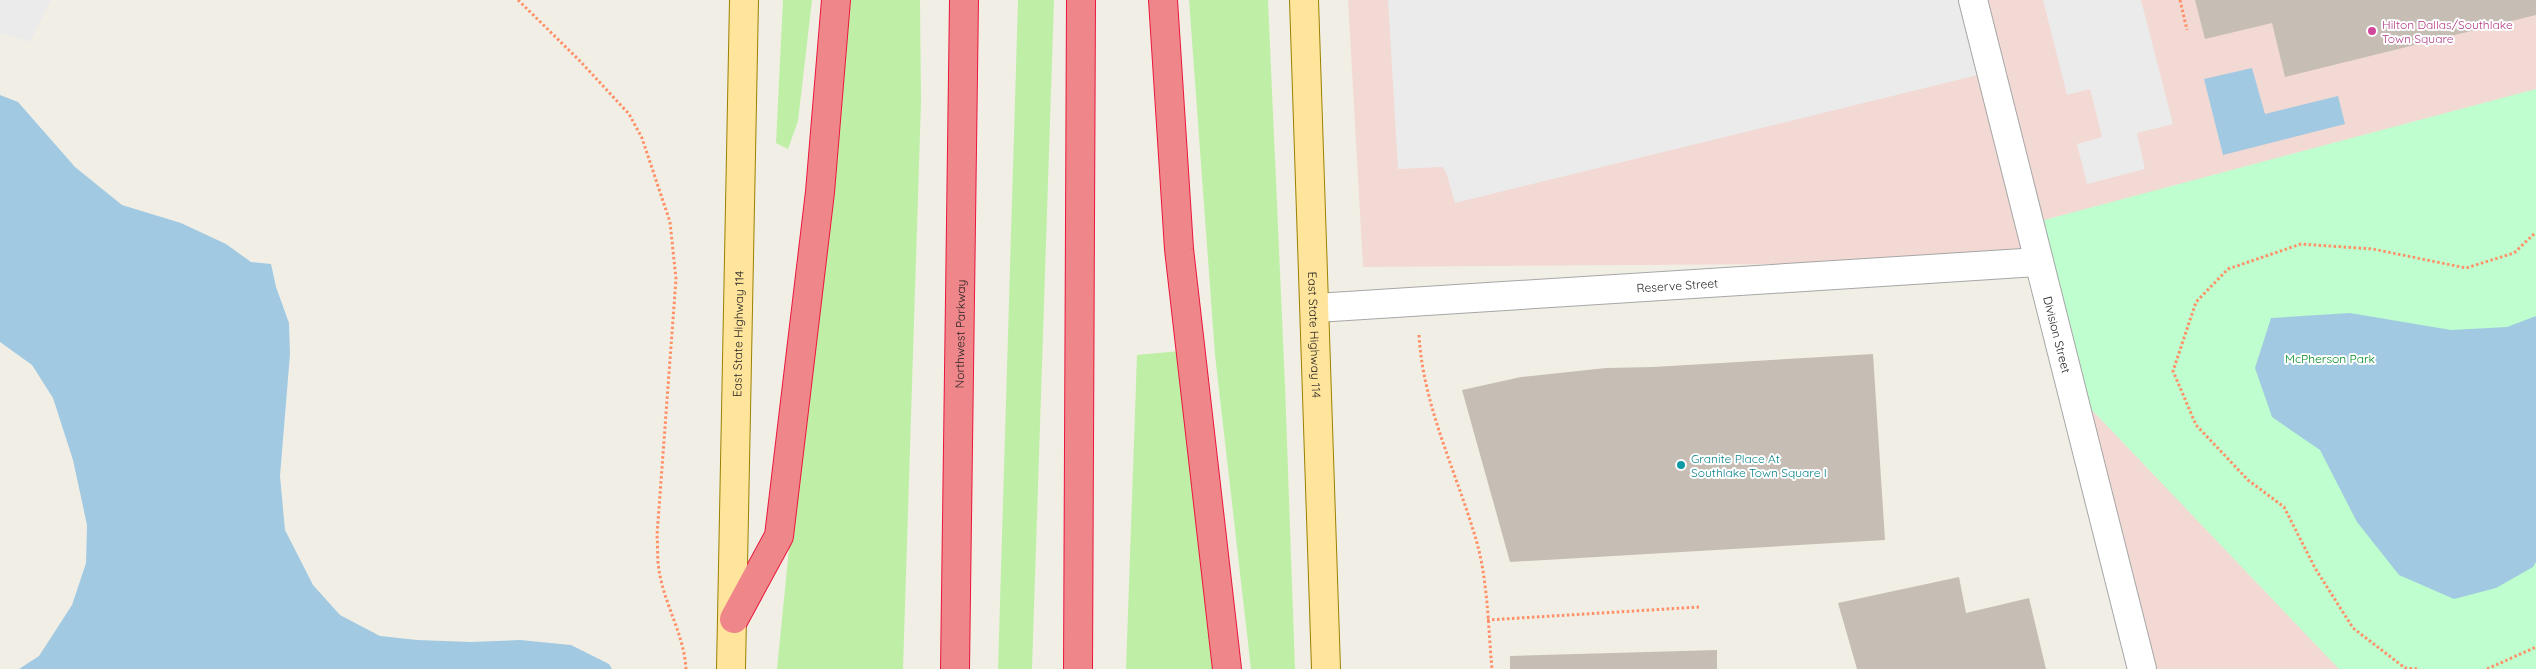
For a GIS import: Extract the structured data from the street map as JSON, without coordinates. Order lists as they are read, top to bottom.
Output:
{
  "streets": {
    "highway": ["Northwest Parkway"],
    "main road": ["East State Highway 114"],
    "street": ["Reserve Street", "Division Street"]
  },
  "crossings": [
    ["Reserve Street", "East State Highway 114"],
    ["Reserve Street", "Division Street"]
  ],
  "parks": ["McPherson Park"],
  "places": ["Hilton Dallas/Southlake Town Square", "Granite Place At Southlake Town Square I"]
}
